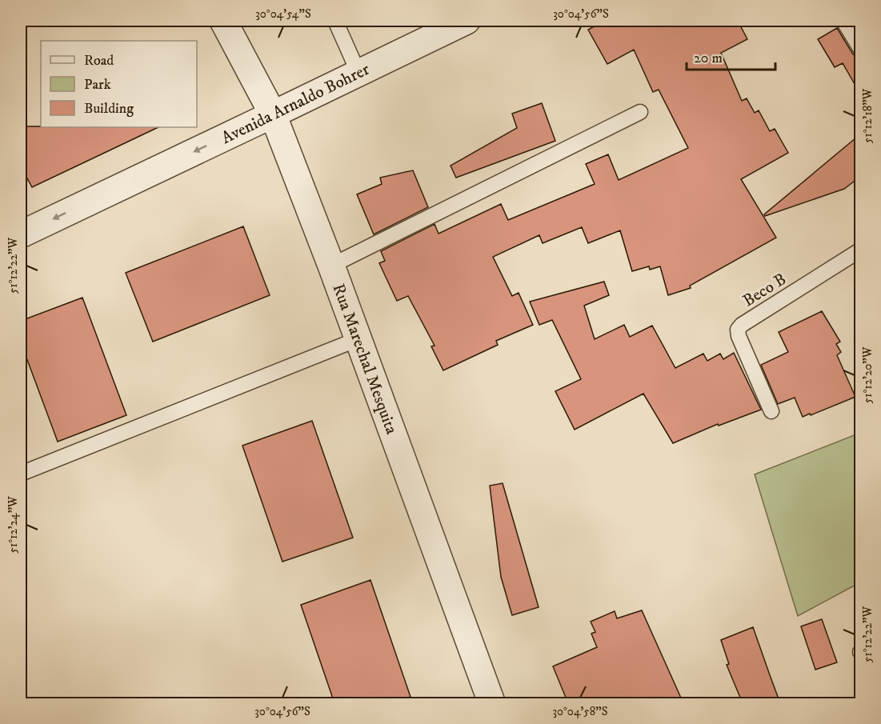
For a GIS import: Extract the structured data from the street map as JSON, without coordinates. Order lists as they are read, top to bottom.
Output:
{
  "streets": {
    "street": ["Avenida Arnaldo Bohrer", "Rua Marechal Mesquita"],
    "lane": ["Beco B"]
  },
  "crossings": [
    ["Avenida Arnaldo Bohrer", "Rua Marechal Mesquita"]
  ],
  "one_way": ["Avenida Arnaldo Bohrer"],
  "legend": ["Road", "Park", "Building"],
  "scale_bar": "20 m",
  "coordinates": [
    "30°04'54\"S",
    "30°04'56\"S",
    "51°12'18\"W",
    "51°12'22\"W",
    "51°12'20\"W",
    "51°12'24\"W",
    "30°04'58\"S"
  ]
}
